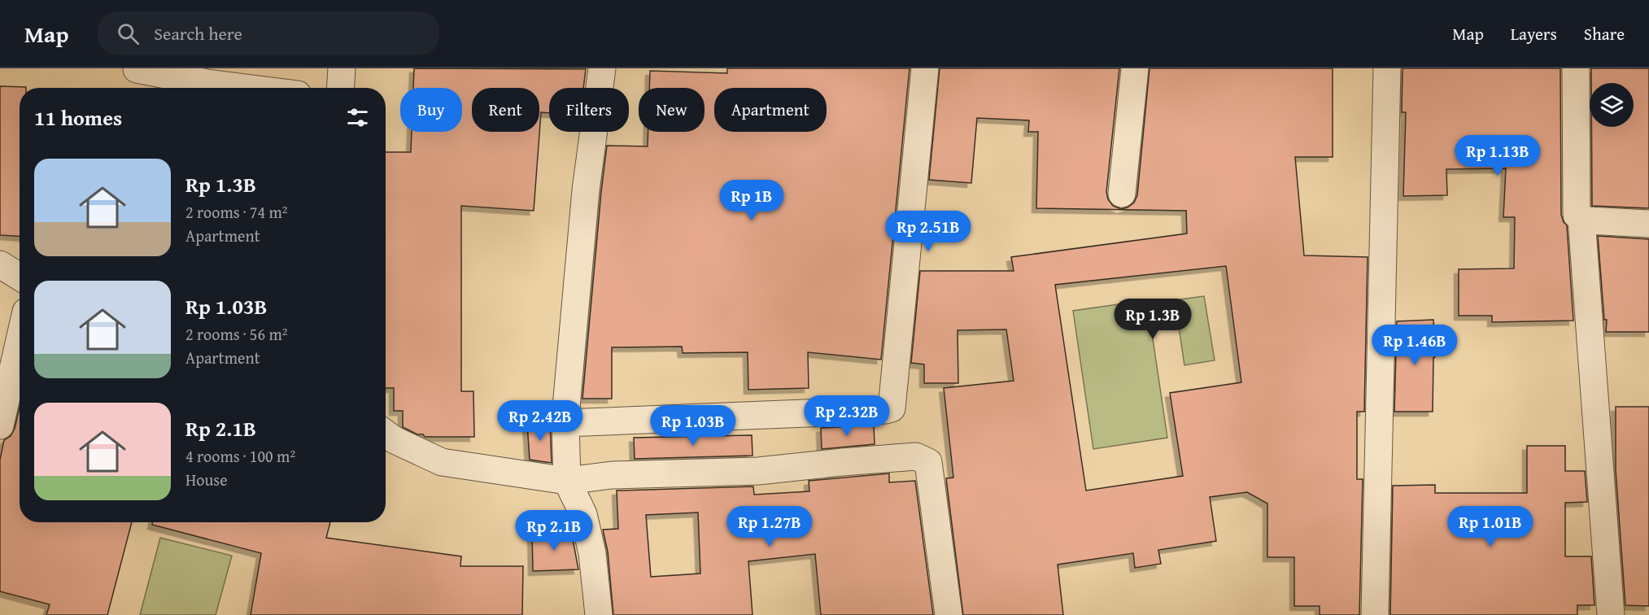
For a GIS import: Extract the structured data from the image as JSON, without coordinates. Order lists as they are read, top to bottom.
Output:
{
  "page": {
    "header": "Map",
    "search": "Search here",
    "nav": ["Map", "Layers", "Share"],
    "chip": [
      "Buy",
      "Rent",
      "Filters",
      "New",
      "Apartment"
    ],
    "heading": "11 homes",
    "price": [
      "Rp 1.13B",
      "Rp 1B",
      "Rp 2.51B",
      "Rp 1.3B",
      "Rp 1.46B",
      "Rp 2.32B",
      "Rp 2.42B",
      "Rp 1.03B",
      "Rp 1.27B",
      "Rp 1.01B",
      "Rp 2.1B"
    ],
    "list": [
      {
        "name": "Rp 1.3B",
        "note": "2 rooms · 74 m² · Apartment"
      },
      {
        "name": "Rp 1.03B",
        "note": "2 rooms · 56 m² · Apartment"
      },
      {
        "name": "Rp 2.1B",
        "note": "4 rooms · 100 m² · House"
      }
    ]
  }
}
